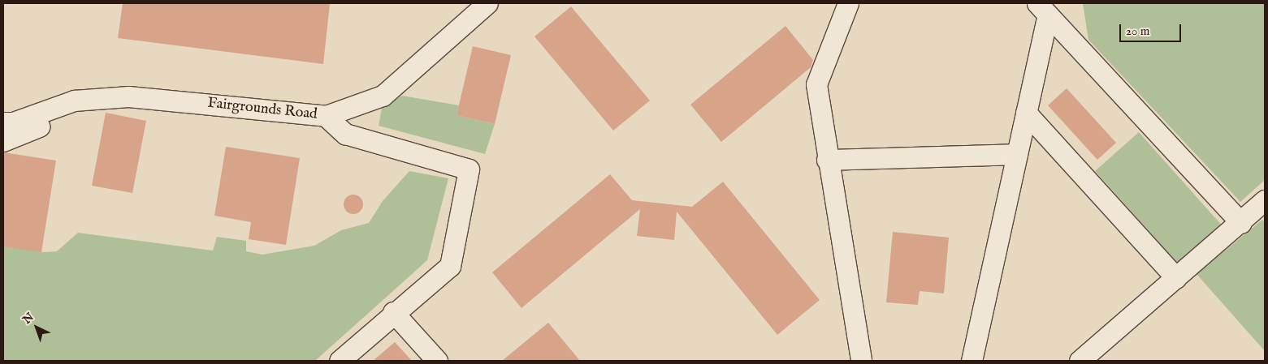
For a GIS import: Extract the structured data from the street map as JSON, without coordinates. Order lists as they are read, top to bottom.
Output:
{
  "streets": {
    "street": ["Fairgrounds Road"]
  },
  "scale_bar": "20 m",
  "north": "top left"
}
